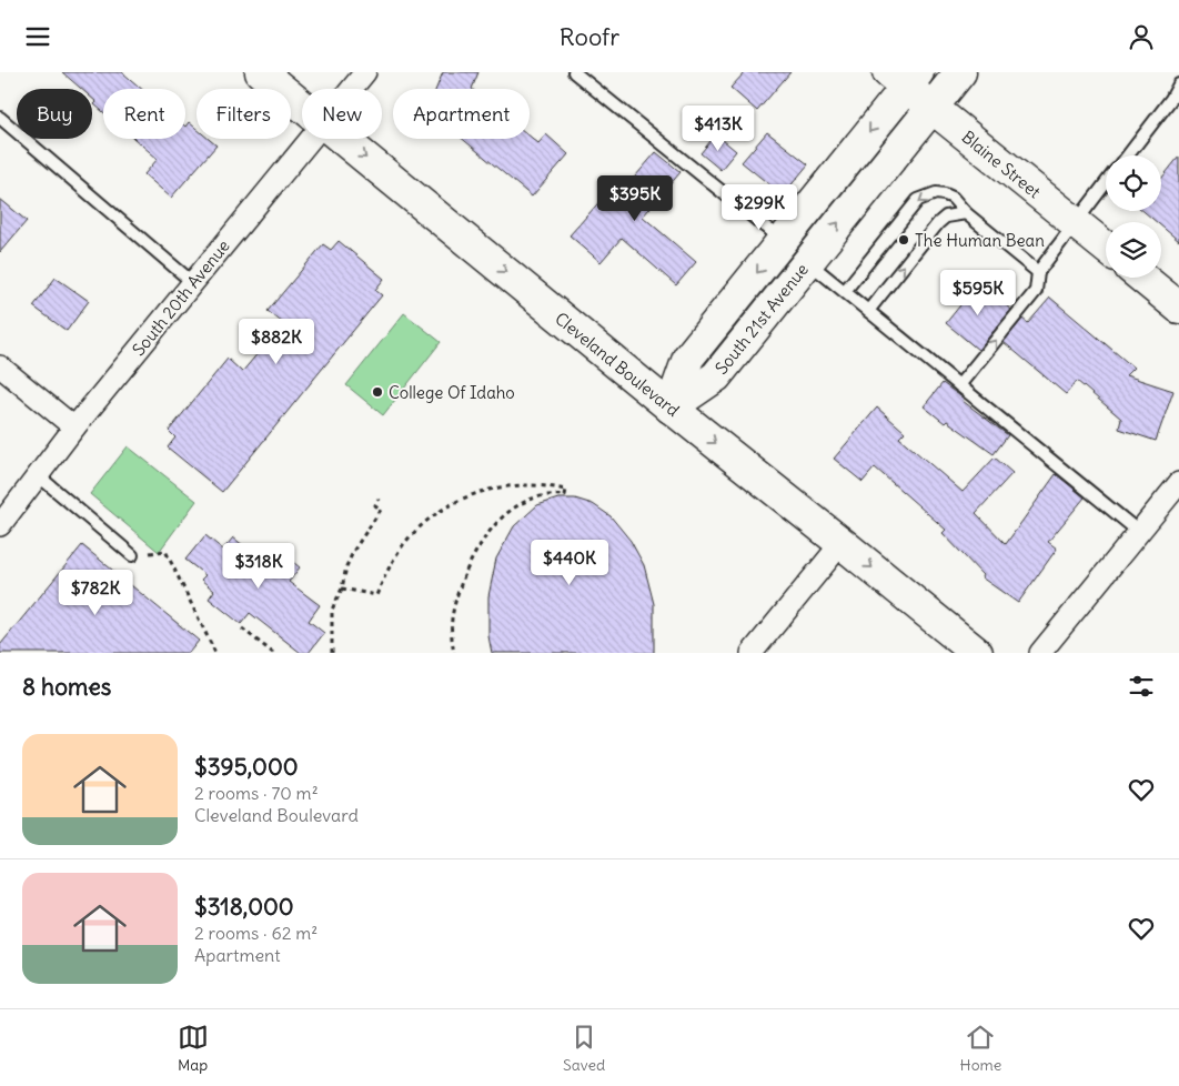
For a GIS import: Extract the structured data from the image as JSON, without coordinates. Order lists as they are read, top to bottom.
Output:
{
  "streets": {
    "main road": ["Blaine Street", "South 21st Avenue", "Cleveland Boulevard"],
    "street": ["South 20th Avenue"]
  },
  "crossings": [
    ["Blaine Street", "South 21st Avenue"],
    ["South 21st Avenue", "Cleveland Boulevard"]
  ],
  "one_way": ["Cleveland Boulevard"],
  "places": ["The Human Bean", "College Of Idaho"],
  "page": {
    "header": "Roofr",
    "chip": [
      "Buy",
      "Rent",
      "Filters",
      "New",
      "Apartment"
    ],
    "price": [
      "$413K",
      "$395K",
      "$299K",
      "$595K",
      "$882K",
      "$440K",
      "$318K",
      "$782K"
    ],
    "heading": "8 homes",
    "list": [
      {
        "name": "$395,000",
        "note": "2 rooms · 70 m² · Cleveland Boulevard"
      },
      {
        "name": "$318,000",
        "note": "2 rooms · 62 m² · Apartment"
      }
    ],
    "tabs": ["Map", "Saved", "Home"]
  }
}
